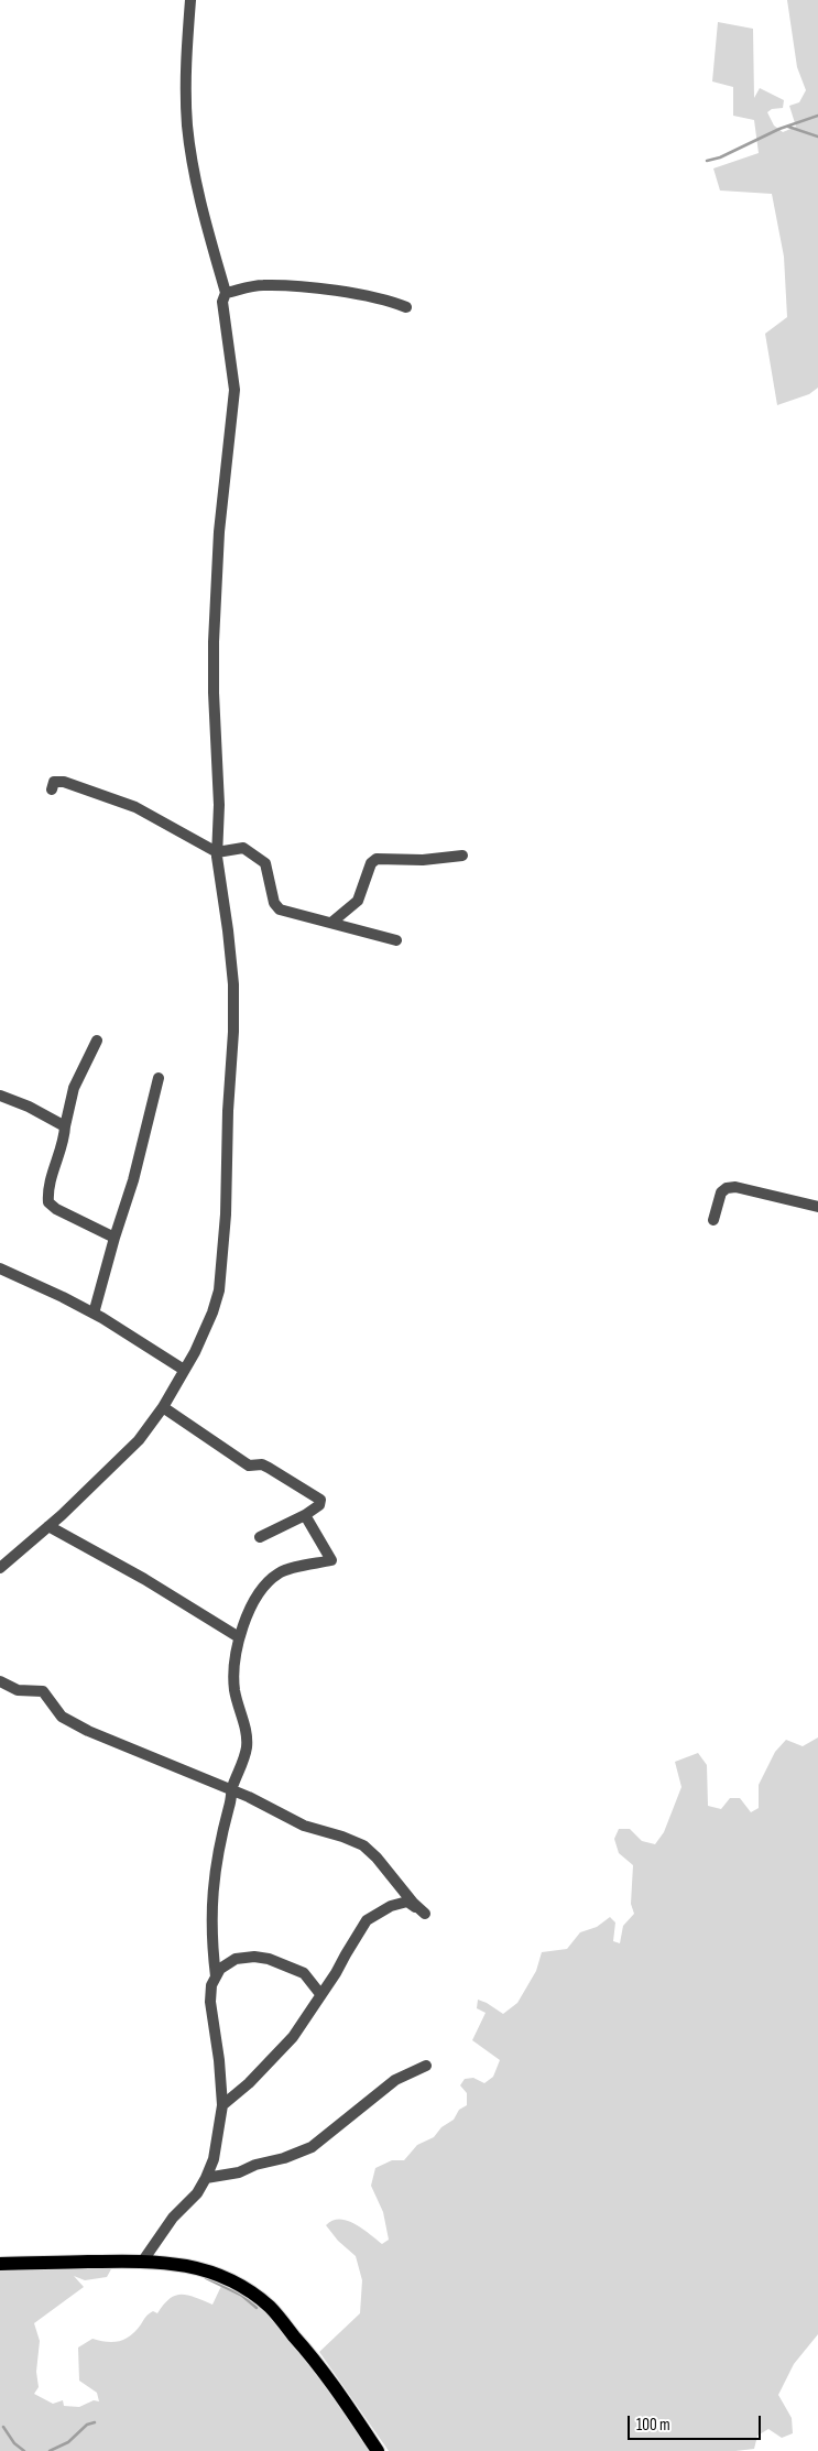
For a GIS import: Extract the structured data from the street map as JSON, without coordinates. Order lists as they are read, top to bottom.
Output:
{
  "scale_bar": "100 m"
}
